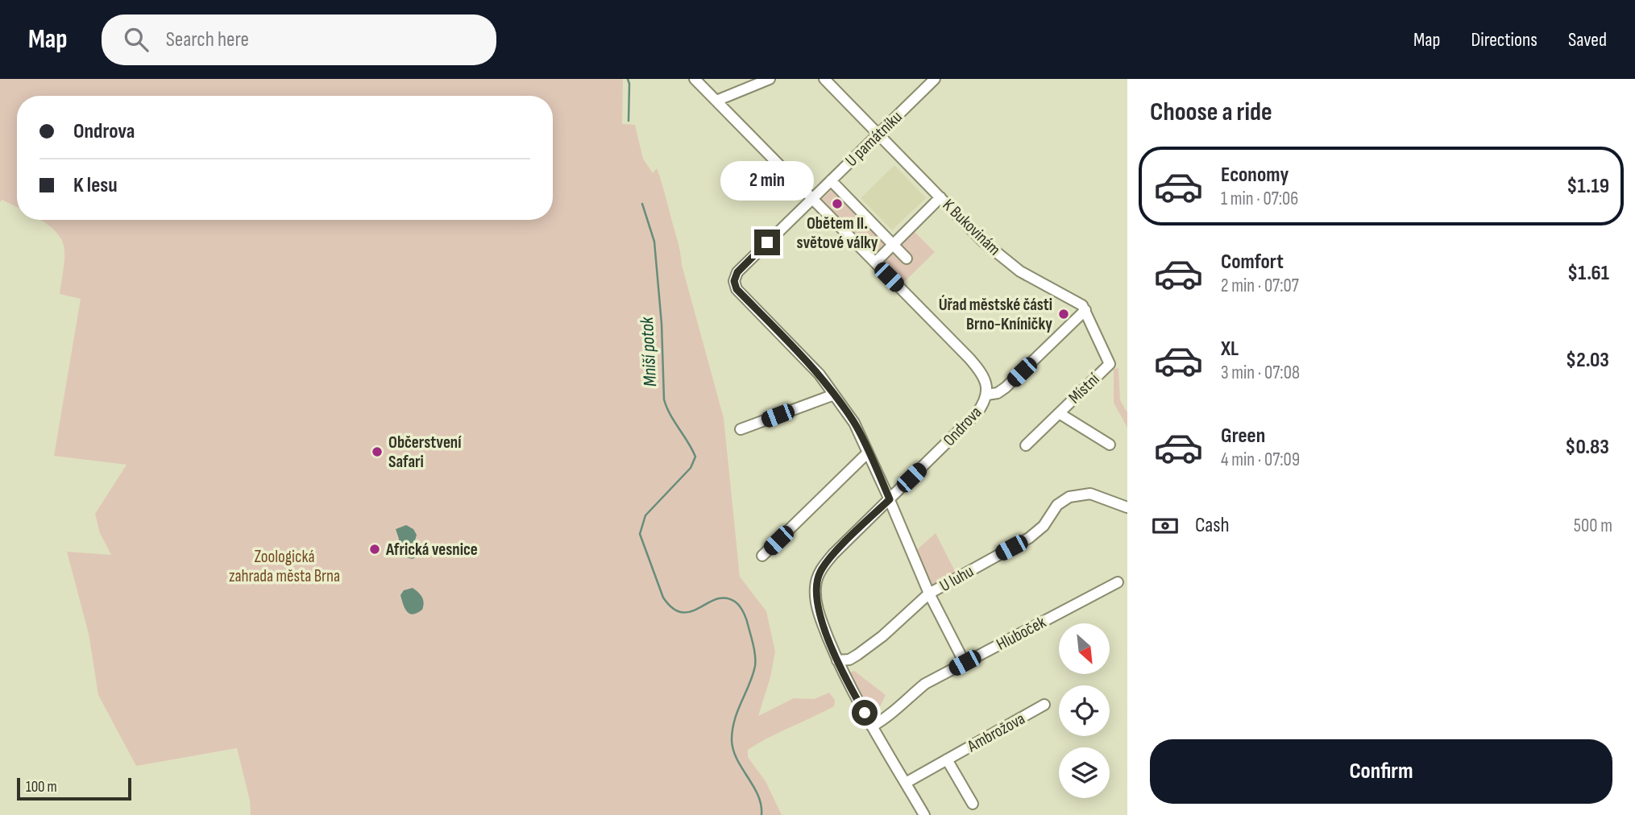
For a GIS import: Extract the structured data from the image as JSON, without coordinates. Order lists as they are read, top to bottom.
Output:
{
  "streets": {
    "street": [
      "U památníku",
      "K Bukovinám",
      "Místní",
      "Ondrova",
      "U luhu",
      "Hluboček",
      "Ambrožova"
    ]
  },
  "crossings": [
    ["U památníku", "K Bukovinám"],
    ["U památníku", "Ondrova"],
    ["K Bukovinám", "Místní"],
    ["Ondrova", "U luhu"],
    ["Ondrova", "Hluboček"],
    ["Ondrova", "Ambrožova"]
  ],
  "water": ["Mniší potok"],
  "parks": ["Zoologická zahrada města Brna"],
  "places": [
    "Obětem II. světové války",
    "Úřad městské části Brno-Kníničky",
    "Občerstvení Safari",
    "Africká vesnice"
  ],
  "scale_bar": "100 m",
  "north": "bottom right",
  "page": {
    "header": "Map",
    "search": "Search here",
    "nav": ["Map", "Directions", "Saved"],
    "heading": "Choose a ride",
    "banner": ["Ondrova", "K lesu"],
    "list": [
      {
        "name": "Economy",
        "note": "1 min · 07:06",
        "value": "$1.19"
      },
      {
        "name": "Comfort",
        "note": "2 min · 07:07",
        "value": "$1.61"
      },
      {
        "name": "XL",
        "note": "3 min · 07:08",
        "value": "$2.03"
      },
      {
        "name": "Green",
        "note": "4 min · 07:09",
        "value": "$0.83"
      }
    ],
    "bubble": "2 min",
    "pay": ["Cash", "500 m"],
    "buttons": "Confirm",
    "scale": "100 m"
  }
}
